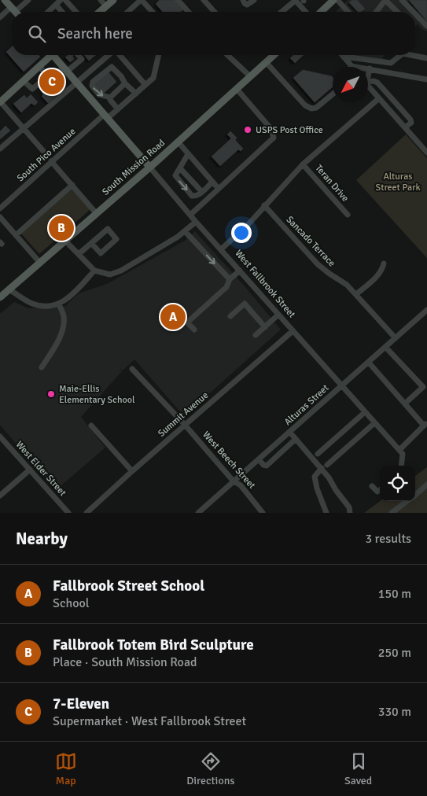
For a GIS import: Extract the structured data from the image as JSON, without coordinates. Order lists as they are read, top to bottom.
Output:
{
  "streets": {
    "main road": ["South Mission Road", "West Fallbrook Street"],
    "street": [
      "South Pico Avenue",
      "Teran Drive",
      "Sancado Terrace",
      "Alturas Street",
      "Summit Avenue",
      "West Beech Street",
      "West Elder Street"
    ]
  },
  "crossings": [
    ["South Pico Avenue", "West Fallbrook Street"],
    ["South Mission Road", "West Fallbrook Street"],
    ["Sancado Terrace", "Alturas Street"],
    ["West Fallbrook Street", "Alturas Street"],
    ["West Fallbrook Street", "Summit Avenue"],
    ["Alturas Street", "West Beech Street"],
    ["Summit Avenue", "West Beech Street"]
  ],
  "parks": ["Alturas Street Park"],
  "places": ["USPS Post Office", "Maie-Ellis Elementary School"],
  "north": "bottom left",
  "page": {
    "search": "Search here",
    "pins": ["C", "B", "A"],
    "heading": ["Nearby", "3 results"],
    "list": [
      {
        "mark": "A",
        "name": "Fallbrook Street School",
        "note": "School",
        "value": "150 m"
      },
      {
        "mark": "B",
        "name": "Fallbrook Totem Bird Sculpture",
        "note": "Place · South Mission Road",
        "value": "250 m"
      },
      {
        "mark": "C",
        "name": "7-Eleven",
        "note": "Supermarket · West Fallbrook Street",
        "value": "330 m"
      }
    ],
    "nav": ["Map", "Directions", "Saved"]
  }
}
